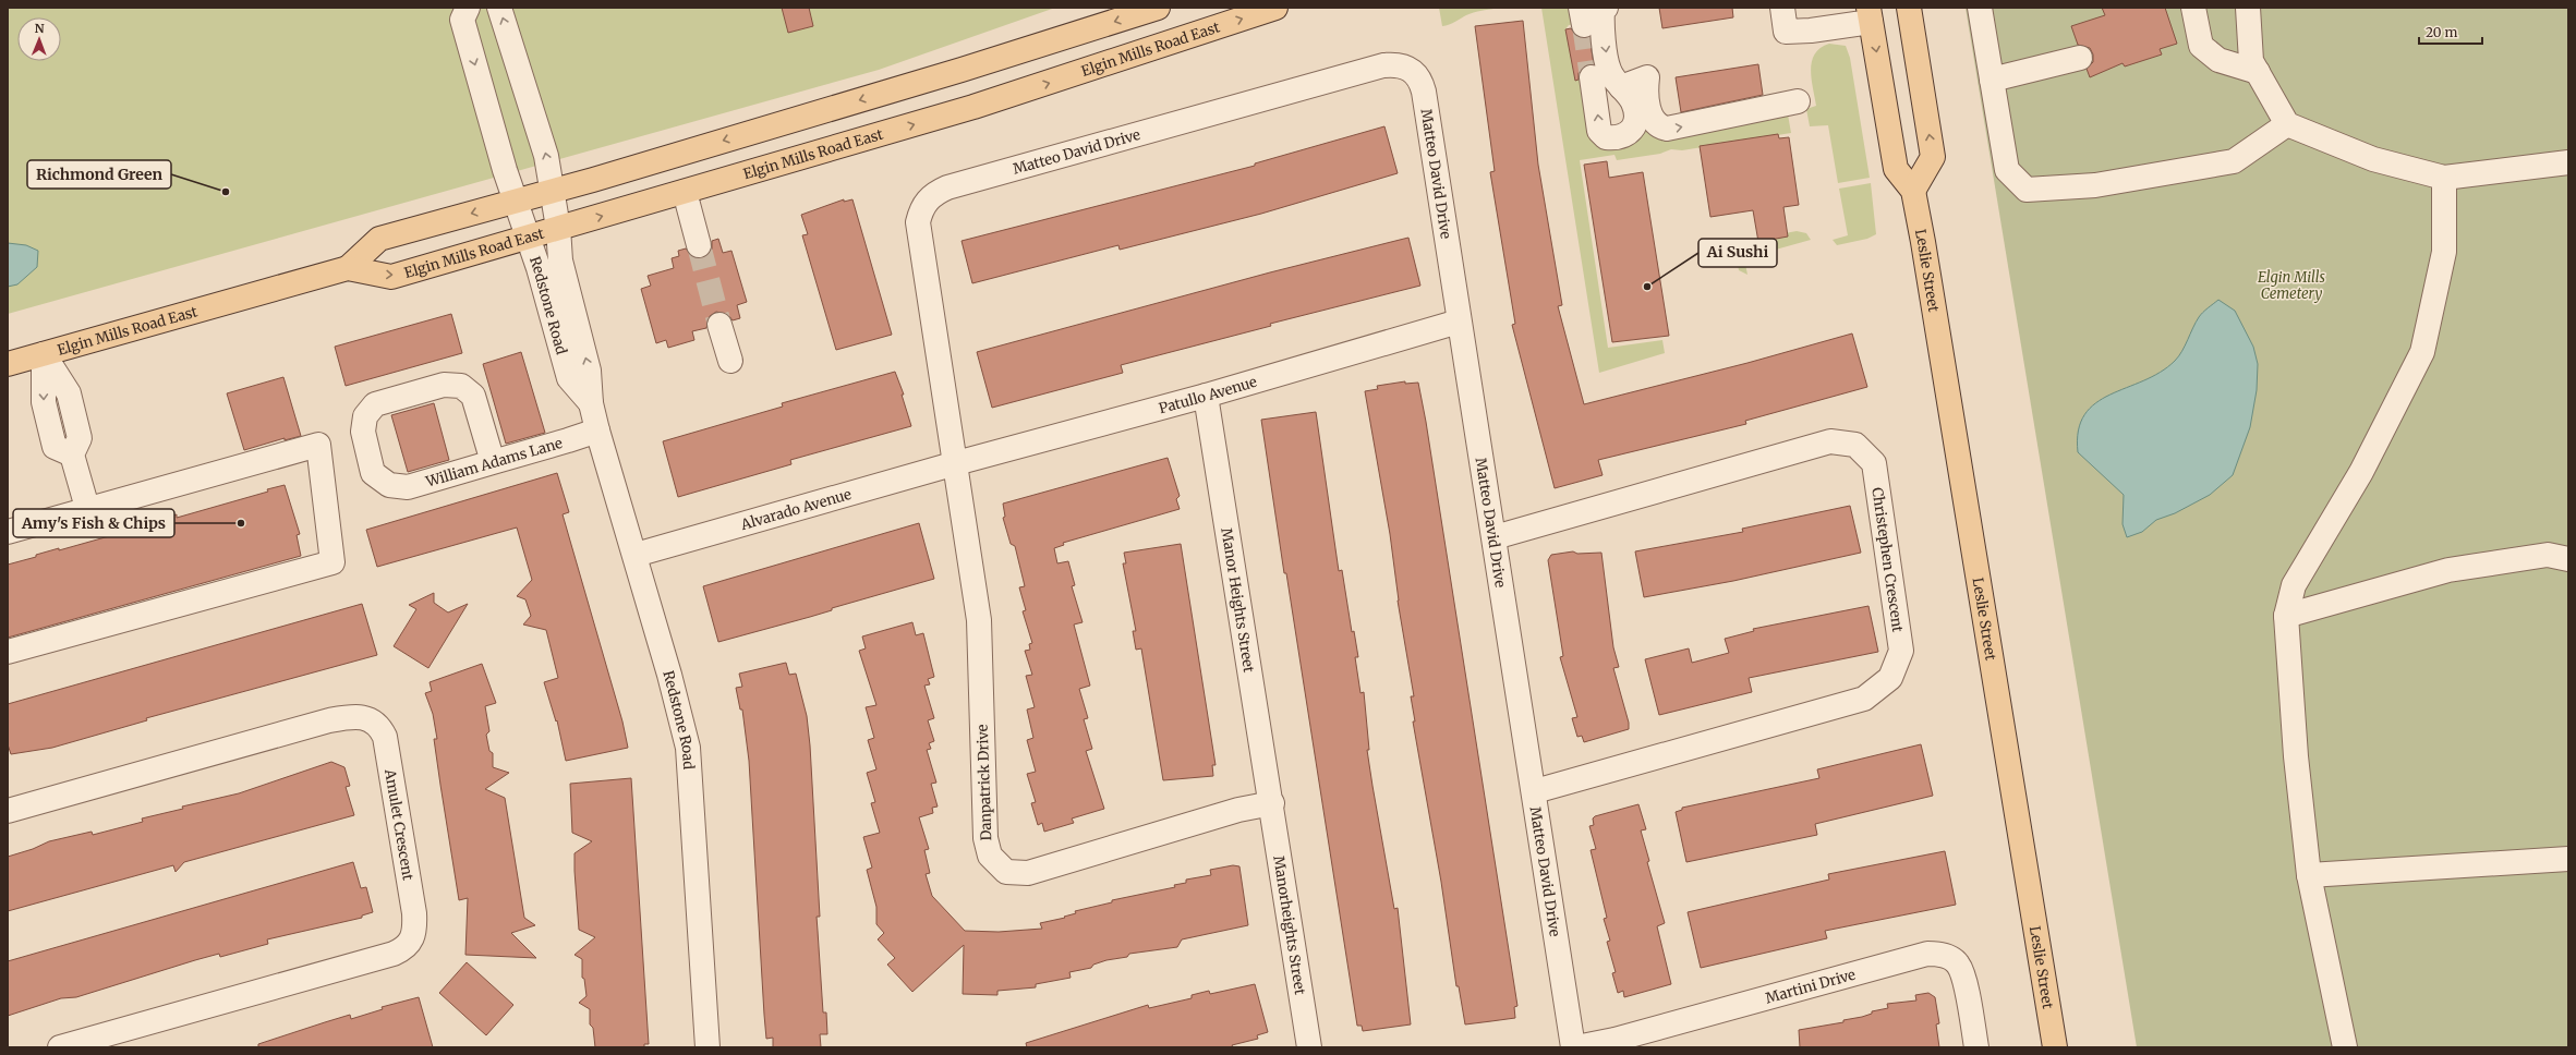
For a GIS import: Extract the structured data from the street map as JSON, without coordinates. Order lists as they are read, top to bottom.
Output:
{
  "streets": {
    "main road": ["Elgin Mills Road East", "Leslie Street"],
    "street": [
      "Matteo David Drive",
      "Redstone Road",
      "Patullo Avenue",
      "William Adams Lane",
      "Alvarado Avenue",
      "Christephen Crescent",
      "Manor Heights Street",
      "Danpatrick Drive",
      "Amulet Crescent",
      "Manorheights Street",
      "Martini Drive"
    ]
  },
  "crossings": [
    ["Elgin Mills Road East", "Redstone Road"],
    ["Matteo David Drive", "Patullo Avenue"],
    ["Matteo David Drive", "Alvarado Avenue"],
    ["Matteo David Drive", "Christephen Crescent"],
    ["Matteo David Drive", "Danpatrick Drive"],
    ["Redstone Road", "William Adams Lane"],
    ["Redstone Road", "Alvarado Avenue"],
    ["Patullo Avenue", "Alvarado Avenue"],
    ["Patullo Avenue", "Manor Heights Street"],
    ["Patullo Avenue", "Danpatrick Drive"],
    ["Alvarado Avenue", "Danpatrick Drive"],
    ["Manor Heights Street", "Danpatrick Drive"],
    ["Manor Heights Street", "Manorheights Street"],
    ["Danpatrick Drive", "Manorheights Street"]
  ],
  "parks": ["Elgin Mills Cemetery"],
  "places": ["Richmond Green", "Ai Sushi", "Amy's Fish & Chips"],
  "scale_bar": "20 m",
  "north": "top"
}
